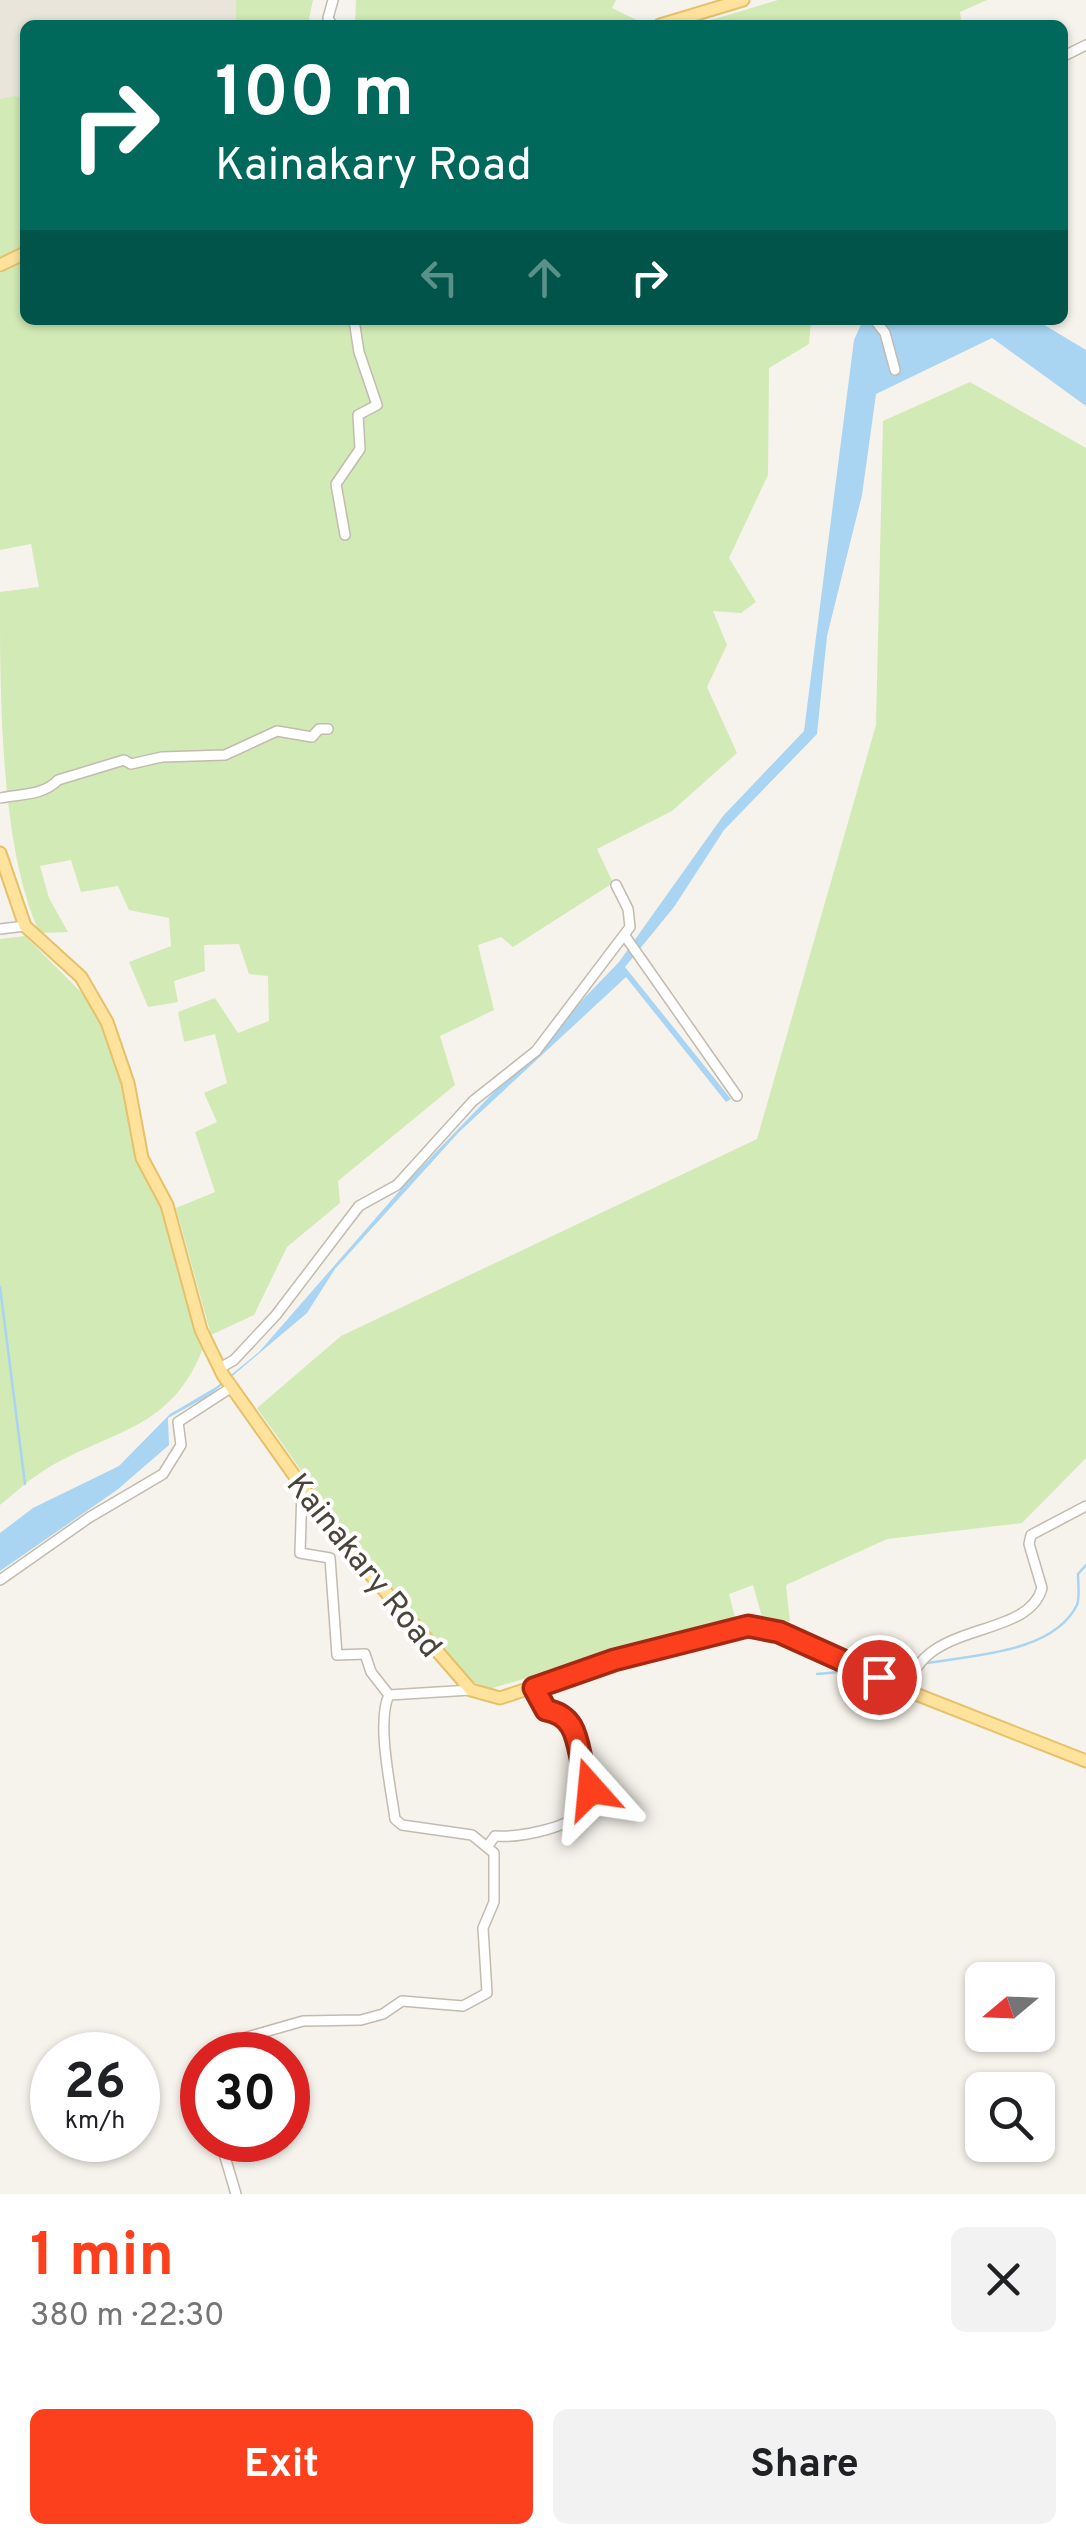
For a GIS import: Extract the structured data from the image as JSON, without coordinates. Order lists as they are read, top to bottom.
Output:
{
  "streets": {
    "main road": ["Kainakary Road"]
  },
  "north": "left",
  "page": {
    "turn": ["100 m", "Kainakary Road"],
    "speed": "26 km/h",
    "limit": "30",
    "heading": ["1 min", "380 m · 22:30"],
    "buttons": ["Exit", "Share"]
  }
}
